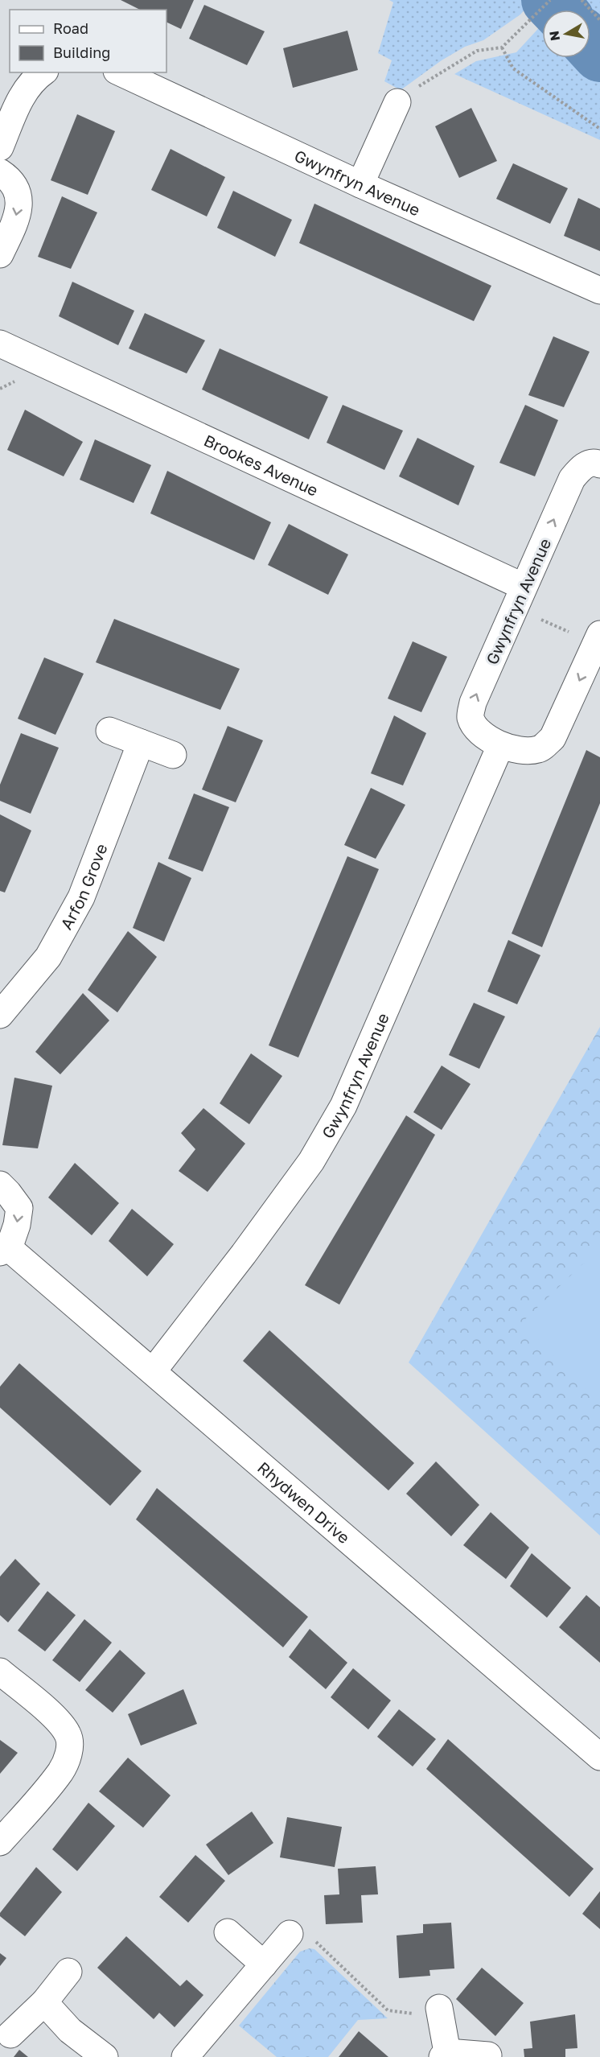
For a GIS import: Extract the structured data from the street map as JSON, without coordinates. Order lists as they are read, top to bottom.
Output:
{
  "streets": {
    "street": [
      "Gwynfryn Avenue",
      "Brookes Avenue",
      "Arfon Grove",
      "Rhydwen Drive"
    ]
  },
  "crossings": [
    ["Gwynfryn Avenue", "Brookes Avenue"],
    ["Gwynfryn Avenue", "Rhydwen Drive"]
  ],
  "legend": ["Road", "Building"],
  "north": "left"
}
